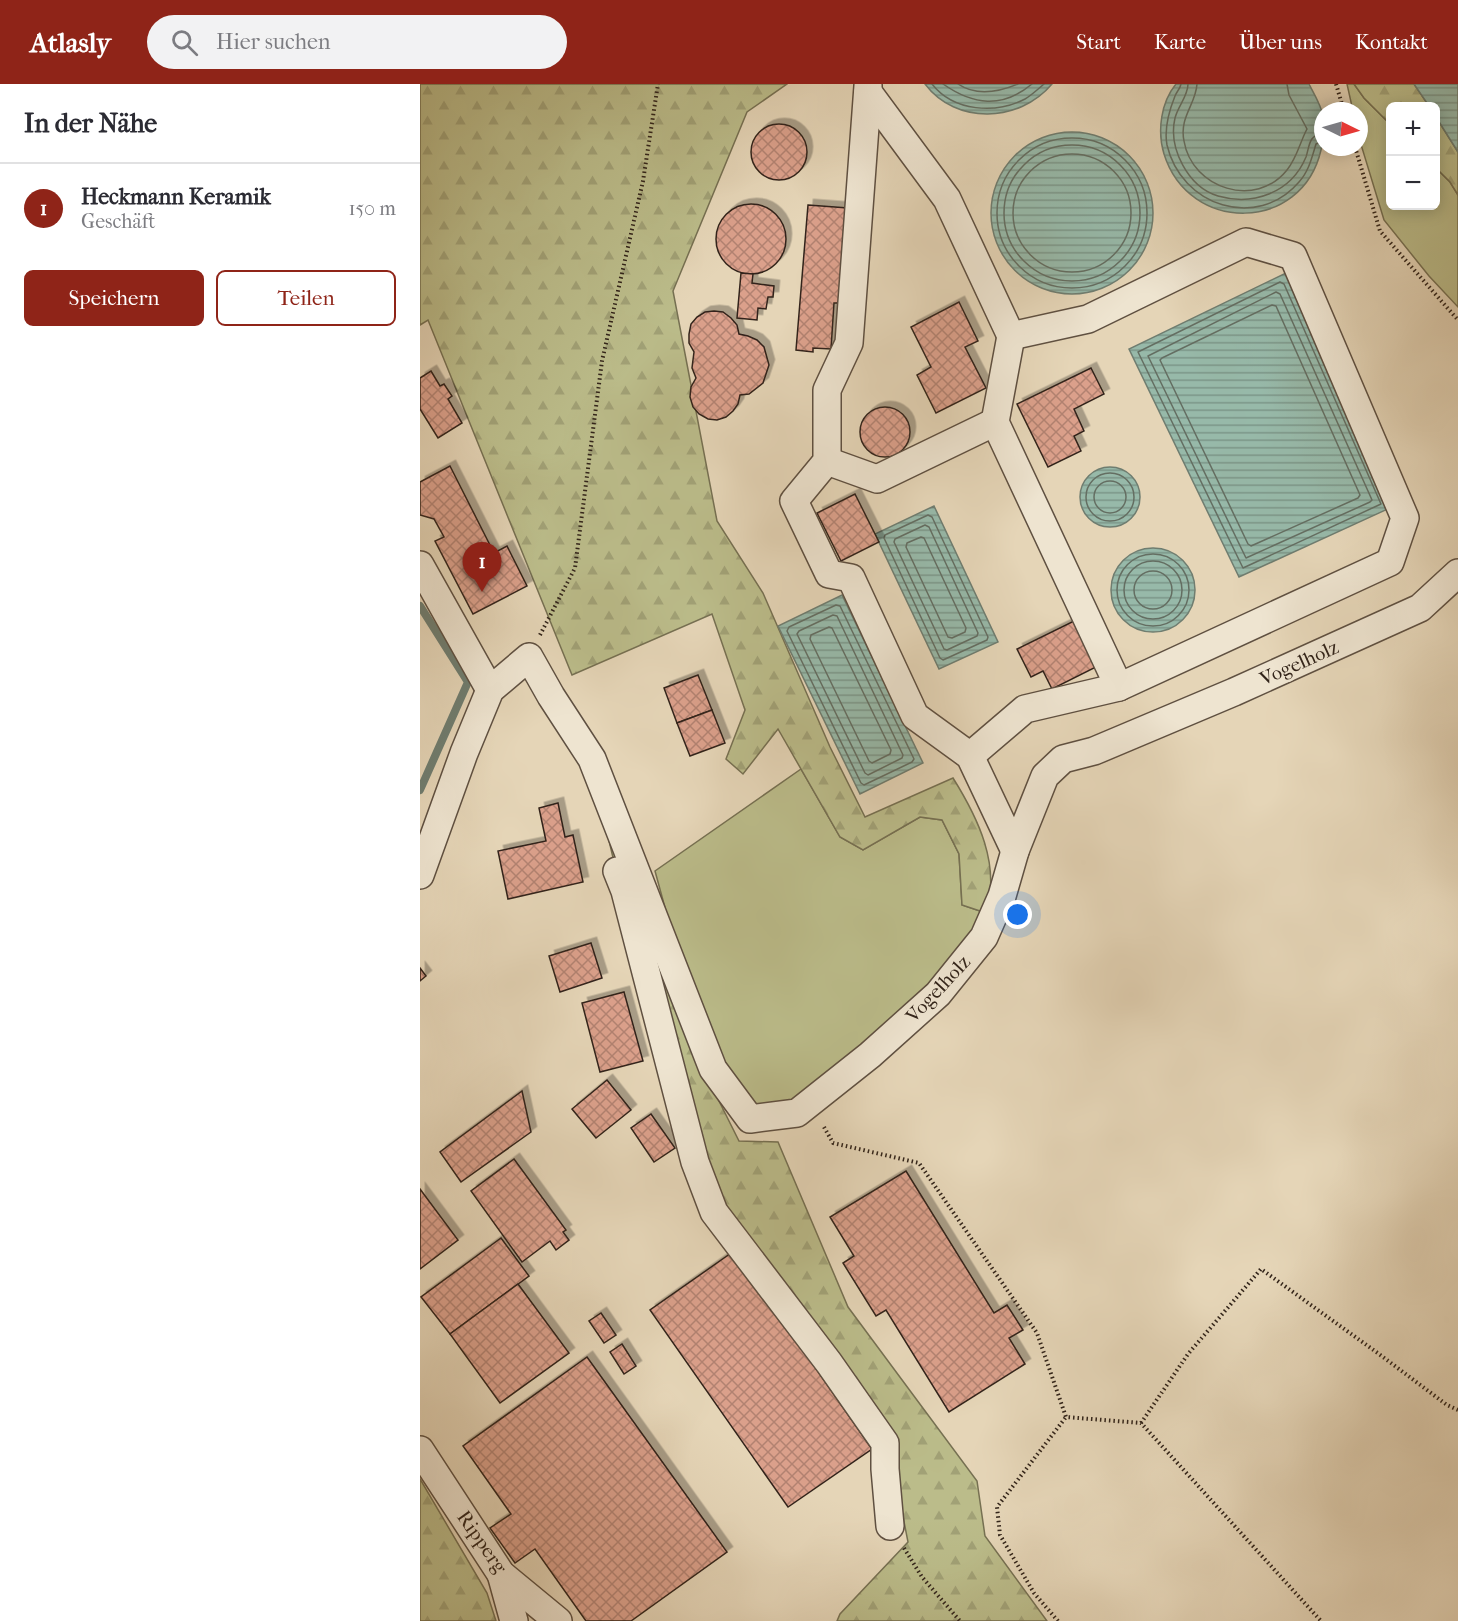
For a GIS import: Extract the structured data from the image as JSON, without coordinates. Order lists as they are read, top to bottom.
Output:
{
  "streets": {
    "street": ["Vogelholz", "Ripperg"]
  },
  "north": "right",
  "page": {
    "header": "Atlasly",
    "search": "Hier suchen",
    "nav": [
      "Start",
      "Karte",
      "Über uns",
      "Kontakt"
    ],
    "heading": "In der Nähe",
    "map_buttons": ["+", "−"],
    "list": [
      {
        "mark": "1",
        "name": "Heckmann Keramik",
        "note": "Geschäft",
        "value": "150 m"
      }
    ],
    "buttons": ["Speichern", "Teilen"],
    "pins": "1"
  }
}
